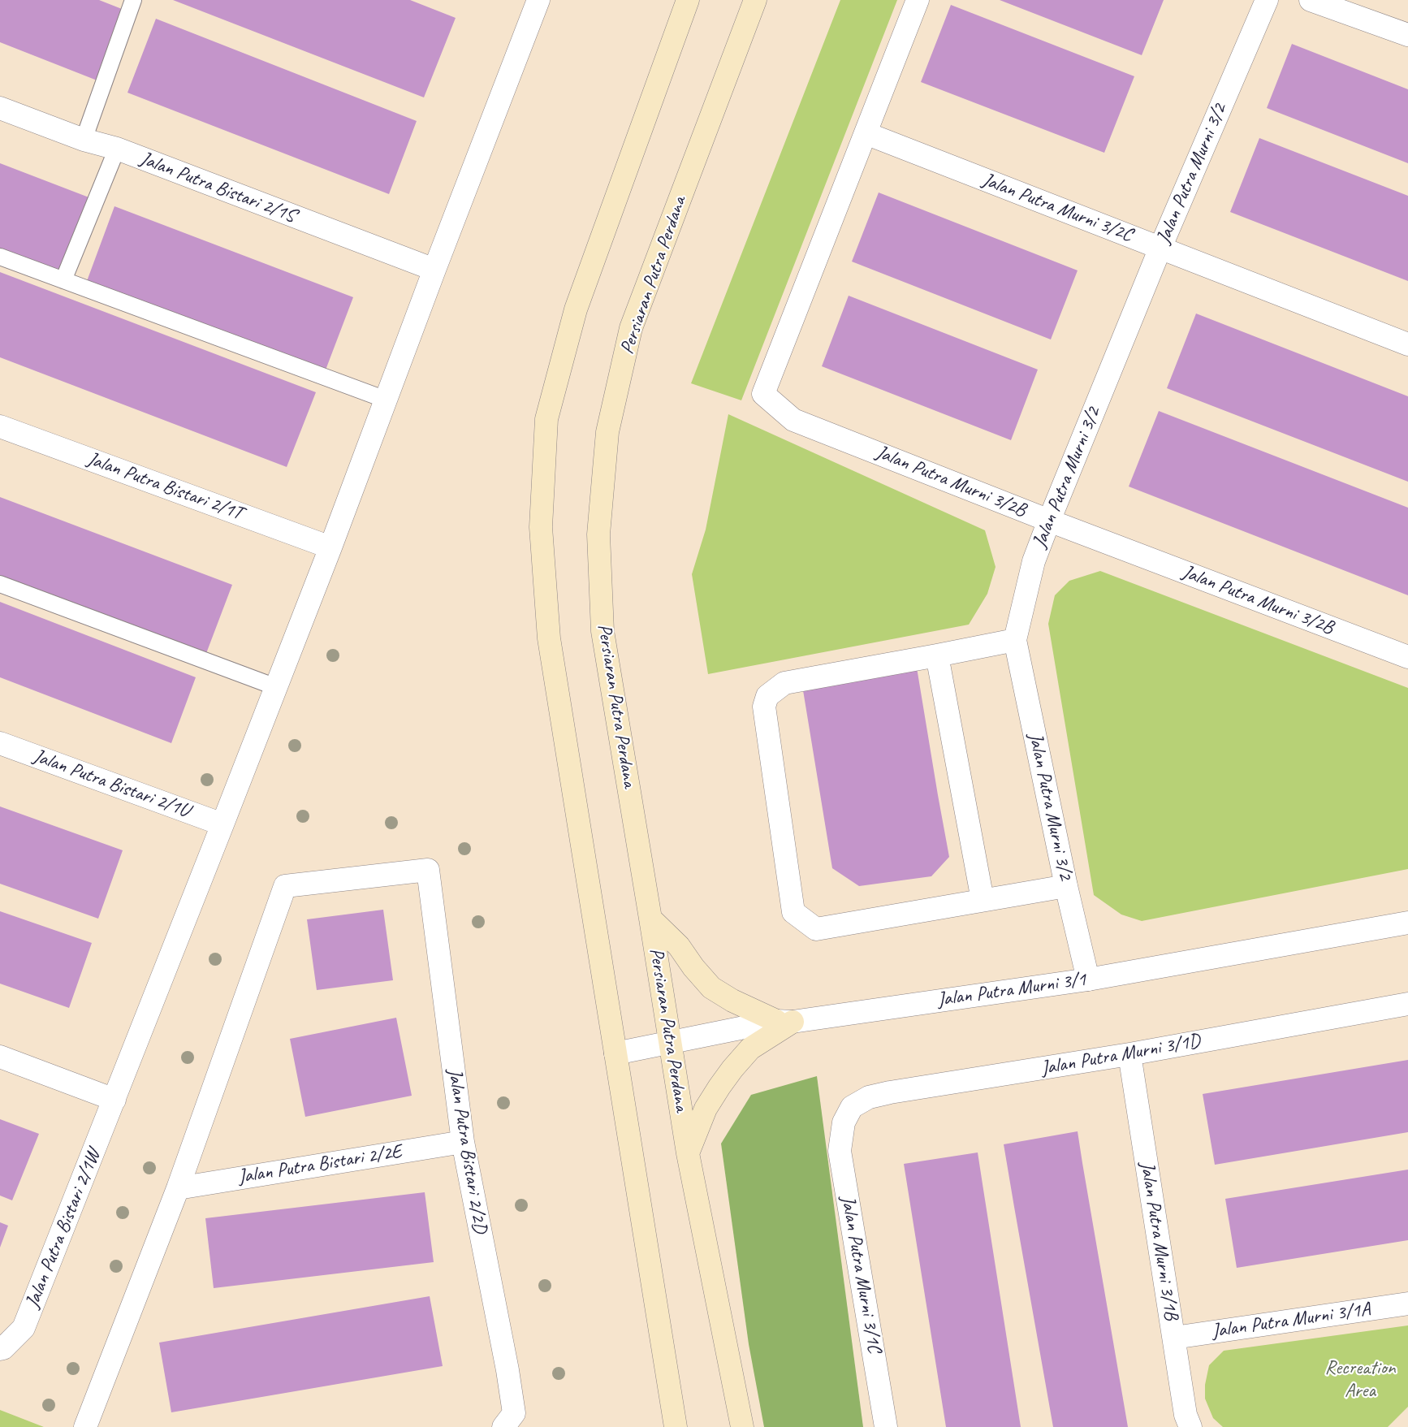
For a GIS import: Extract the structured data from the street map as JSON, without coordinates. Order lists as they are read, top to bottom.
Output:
{
  "streets": {
    "main road": ["Persiaran Putra Perdana"],
    "street": [
      "Jalan Putra Murni 3/2",
      "Jalan Putra Bistari 2/1S",
      "Jalan Putra Murni 3/2C",
      "Jalan Putra Murni 3/2B",
      "Jalan Putra Bistari 2/1T",
      "Jalan Putra Bistari 2/1U",
      "Jalan Putra Murni 3/1",
      "Jalan Putra Murni 3/1D",
      "Jalan Putra Bistari 2/2D",
      "Jalan Putra Bistari 2/2E",
      "Jalan Putra Bistari 2/1W",
      "Jalan Putra Murni 3/1B",
      "Jalan Putra Murni 3/1C",
      "Jalan Putra Murni 3/1A"
    ]
  },
  "crossings": [
    ["Jalan Putra Murni 3/2", "Jalan Putra Murni 3/2C"],
    ["Jalan Putra Murni 3/2", "Jalan Putra Murni 3/2B"],
    ["Jalan Putra Murni 3/2", "Jalan Putra Murni 3/1"],
    ["Jalan Putra Bistari 2/1S", "Jalan Putra Bistari 2/1W"],
    ["Jalan Putra Murni 3/2C", "Jalan Putra Murni 3/2B"],
    ["Persiaran Putra Perdana", "Jalan Putra Murni 3/1"],
    ["Jalan Putra Bistari 2/1T", "Jalan Putra Bistari 2/1W"],
    ["Jalan Putra Bistari 2/1U", "Jalan Putra Bistari 2/1W"],
    ["Jalan Putra Murni 3/1D", "Jalan Putra Murni 3/1B"],
    ["Jalan Putra Murni 3/1D", "Jalan Putra Murni 3/1C"],
    ["Jalan Putra Bistari 2/2D", "Jalan Putra Bistari 2/2E"],
    ["Jalan Putra Murni 3/1B", "Jalan Putra Murni 3/1A"]
  ],
  "parks": ["Recreation Area"]
}
